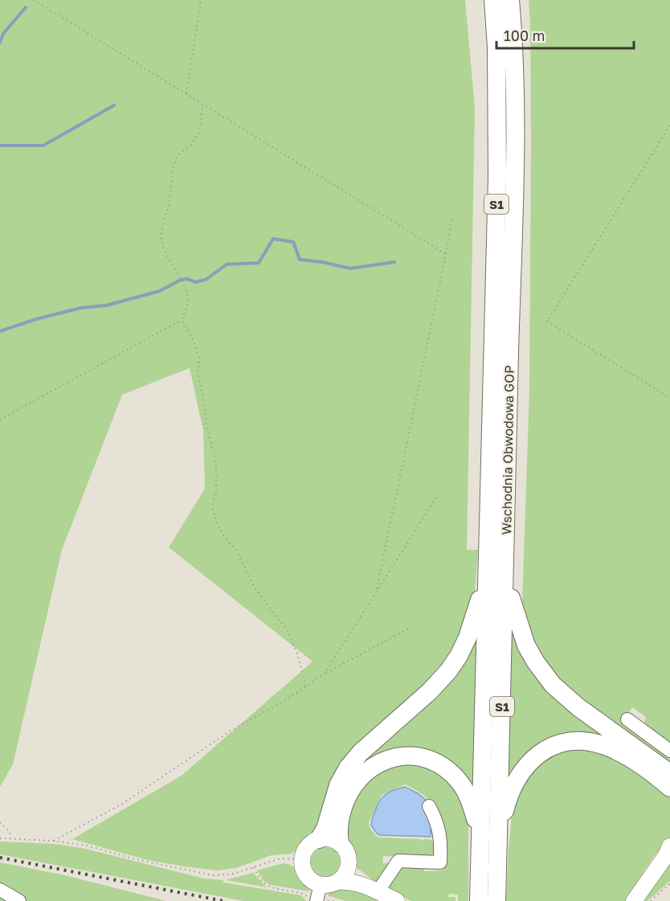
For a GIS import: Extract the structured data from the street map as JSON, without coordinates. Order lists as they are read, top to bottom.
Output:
{
  "streets": {
    "highway": ["S1", "Wschodnia Obwodowa GOP"]
  },
  "scale_bar": "100 m"
}
